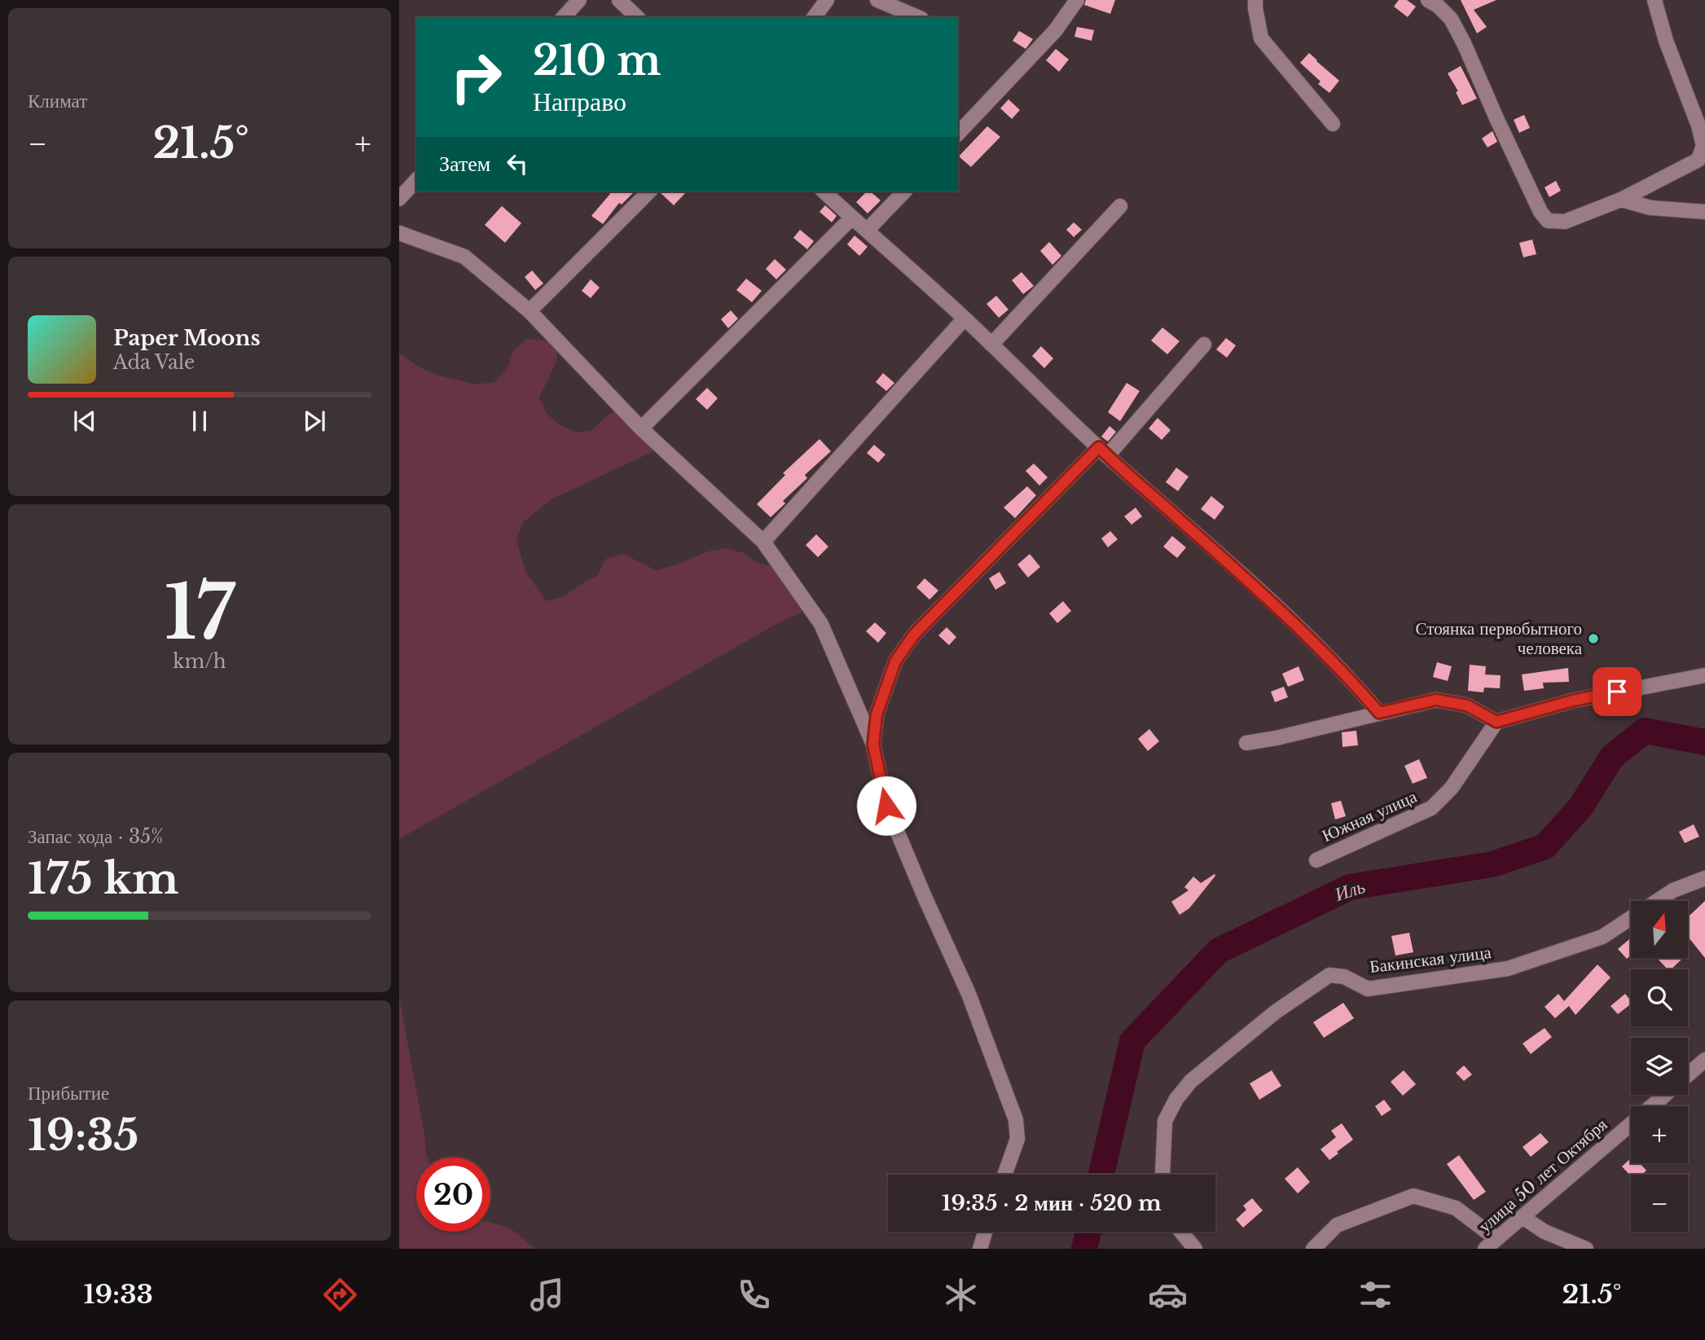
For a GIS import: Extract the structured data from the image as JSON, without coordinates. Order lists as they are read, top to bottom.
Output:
{
  "streets": {
    "street": ["Южная улица", "Бакинская улица", "улица 50 лет Октября"]
  },
  "water": ["Иль"],
  "places": ["Стоянка первобытного человека"],
  "north": "top",
  "page": {
    "tile": [
      "Климат",
      ["17", "km/h"],
      ["Запас хода · 35%", "175 km"],
      ["Прибытие", "19:35"]
    ],
    "turn": ["210 m", "Направо"],
    "heat": ["−", "21.5°", "+"],
    "then": "Затем",
    "song": ["Paper Moons", "Ada Vale"],
    "map_buttons": ["+", "−"],
    "limit": "20",
    "trip": "19:35 · 2 мин · 520 m",
    "tabs": ["19:33", "21.5°"]
  }
}
